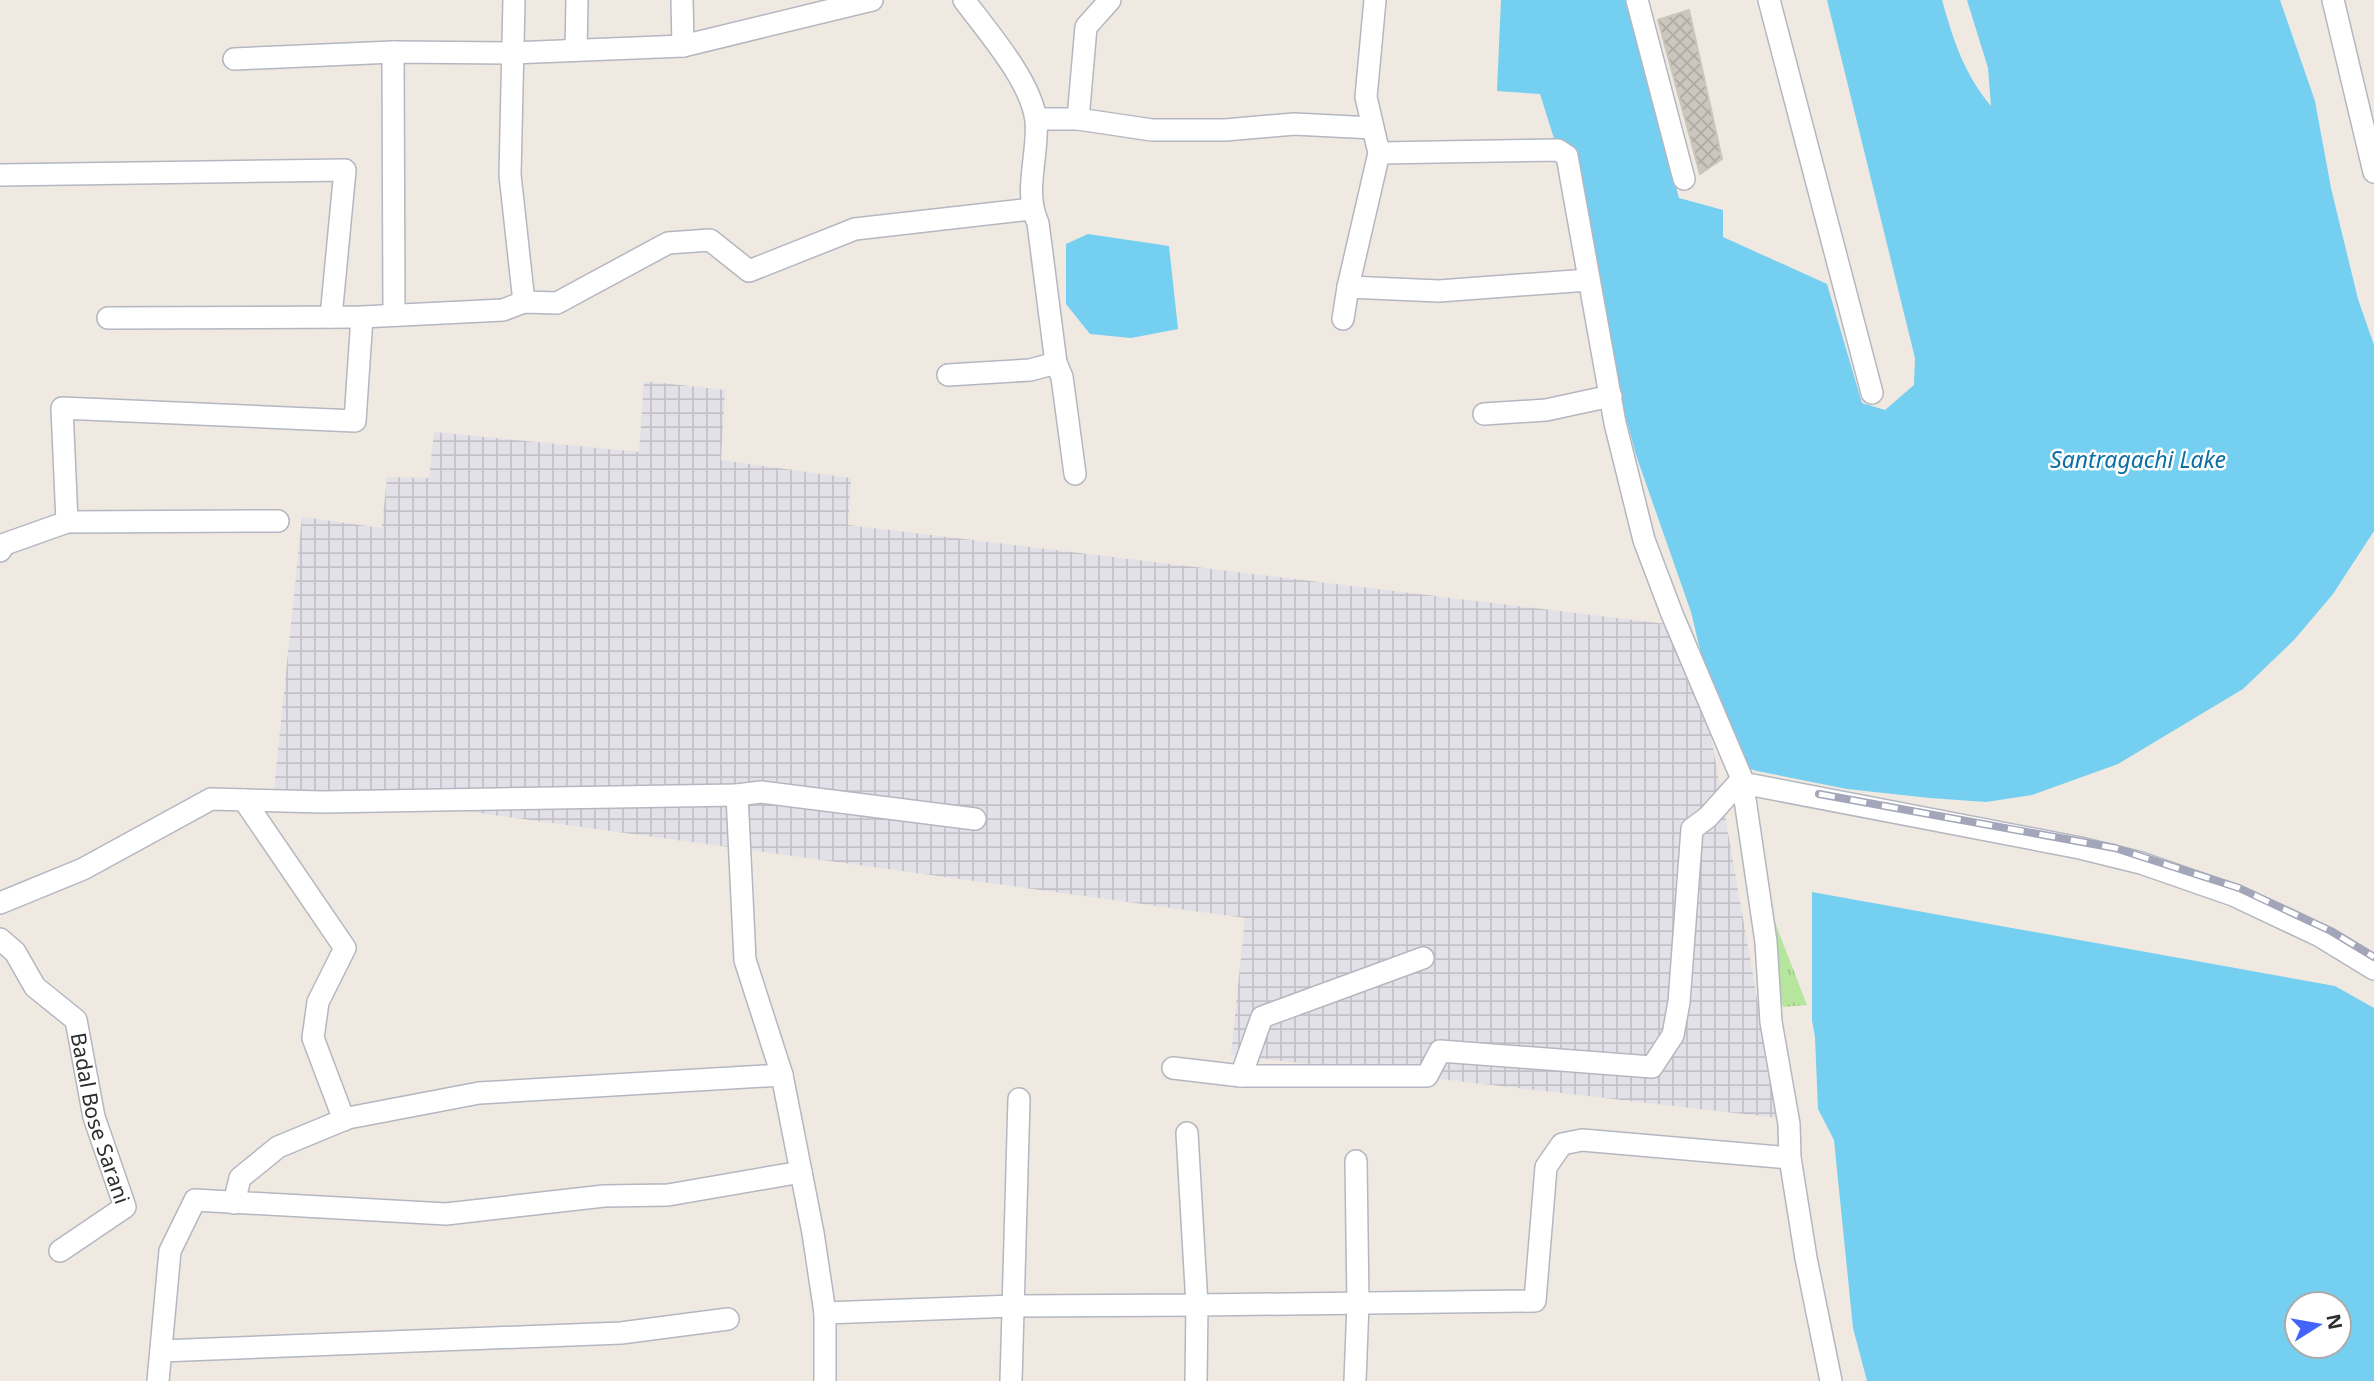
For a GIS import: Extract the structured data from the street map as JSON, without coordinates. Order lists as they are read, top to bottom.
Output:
{
  "streets": {
    "street": ["Badal Bose Sarani"]
  },
  "water": ["Santragachi Lake"],
  "north": "right"
}
